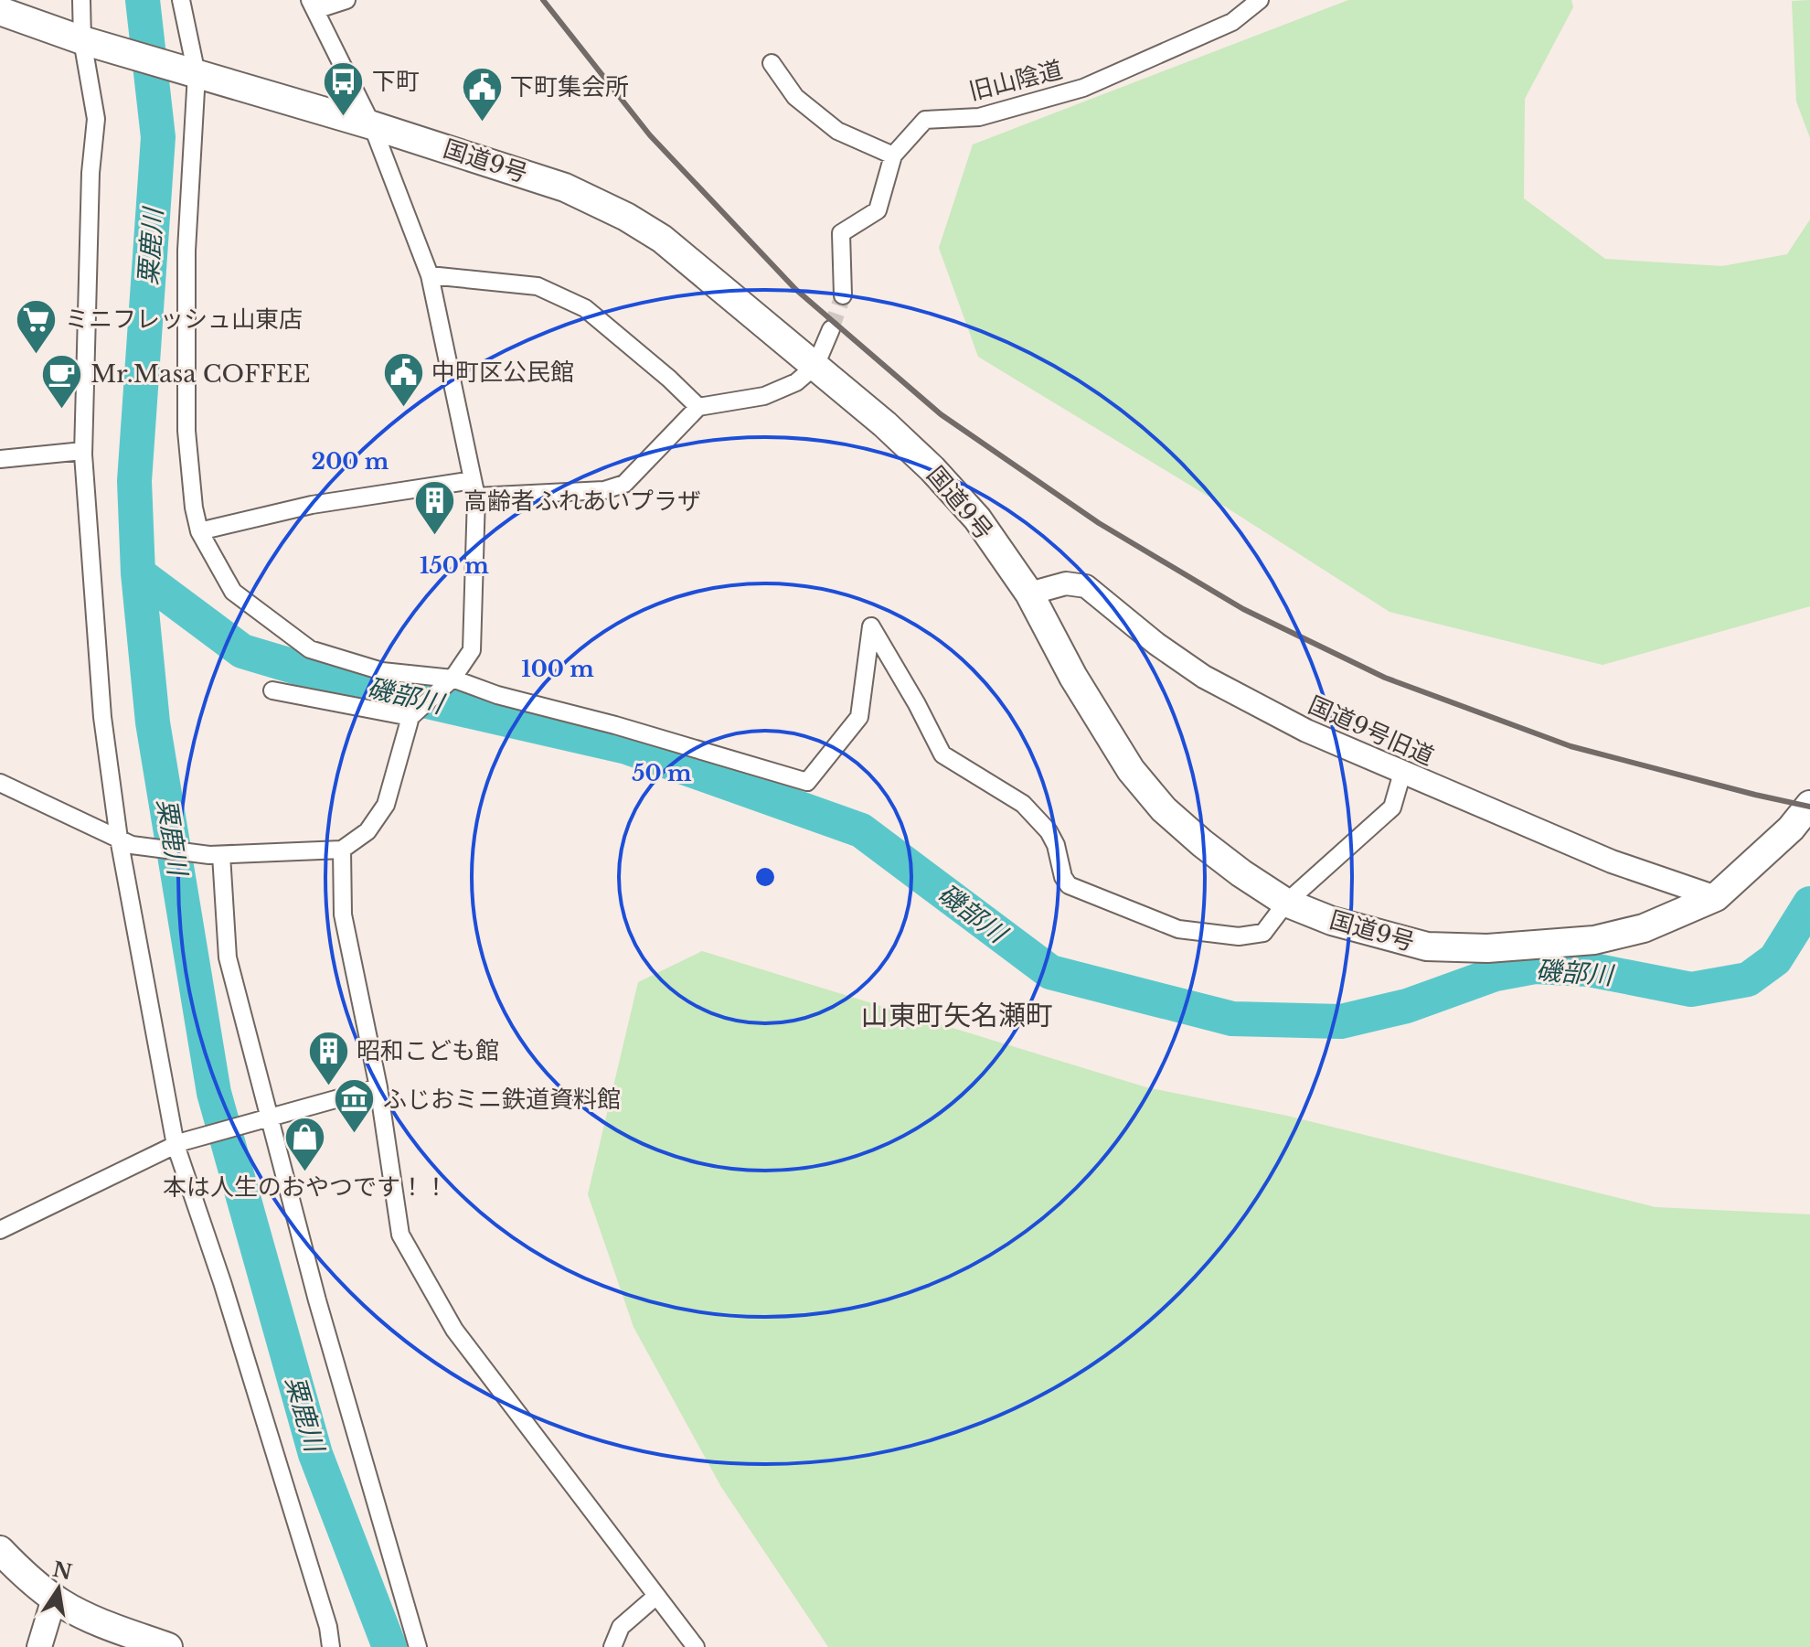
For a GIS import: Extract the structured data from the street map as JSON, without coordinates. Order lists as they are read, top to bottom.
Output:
{
  "streets": {
    "highway": ["国道9号"],
    "street": ["旧山陰道", "国道9号旧道"]
  },
  "crossings": [
    ["国道9号", "国道9号旧道"]
  ],
  "districts": ["山東町矢名瀬町"],
  "water": ["粟鹿川", "磯部川"],
  "places": {
    "bus stop": ["下町"],
    "public building": ["下町集会所", "中町区公民館"],
    "supermarket": ["ミニフレッシュ山東店"],
    "cafe": ["Mr.Masa COFFEE"],
    "building": ["高齢者ふれあいプラザ", "昭和こども館"],
    "museum": ["ふじおミニ鉄道資料館"],
    "shop": ["本は人生のおやつです！！"]
  },
  "north": "top",
  "rings": [
    "200 m",
    "150 m",
    "100 m",
    "50 m"
  ]
}
